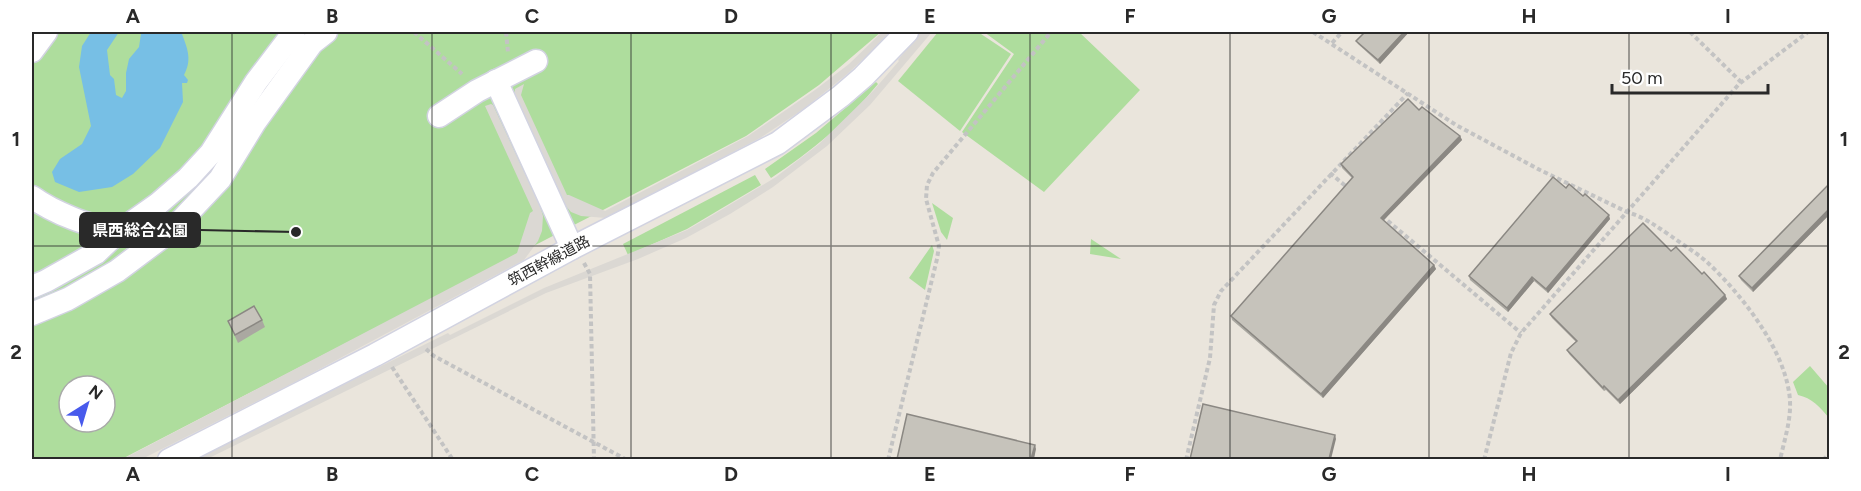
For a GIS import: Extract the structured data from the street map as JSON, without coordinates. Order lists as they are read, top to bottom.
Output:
{
  "streets": {
    "street": ["筑西幹線道路"]
  },
  "places": ["県西総合公園"],
  "scale_bar": "50 m",
  "north": "top right",
  "grid": {
    "columns": [
      "A",
      "B",
      "C",
      "D",
      "E",
      "F",
      "G",
      "H",
      "I"
    ],
    "rows": ["1", "2"]
  }
}
